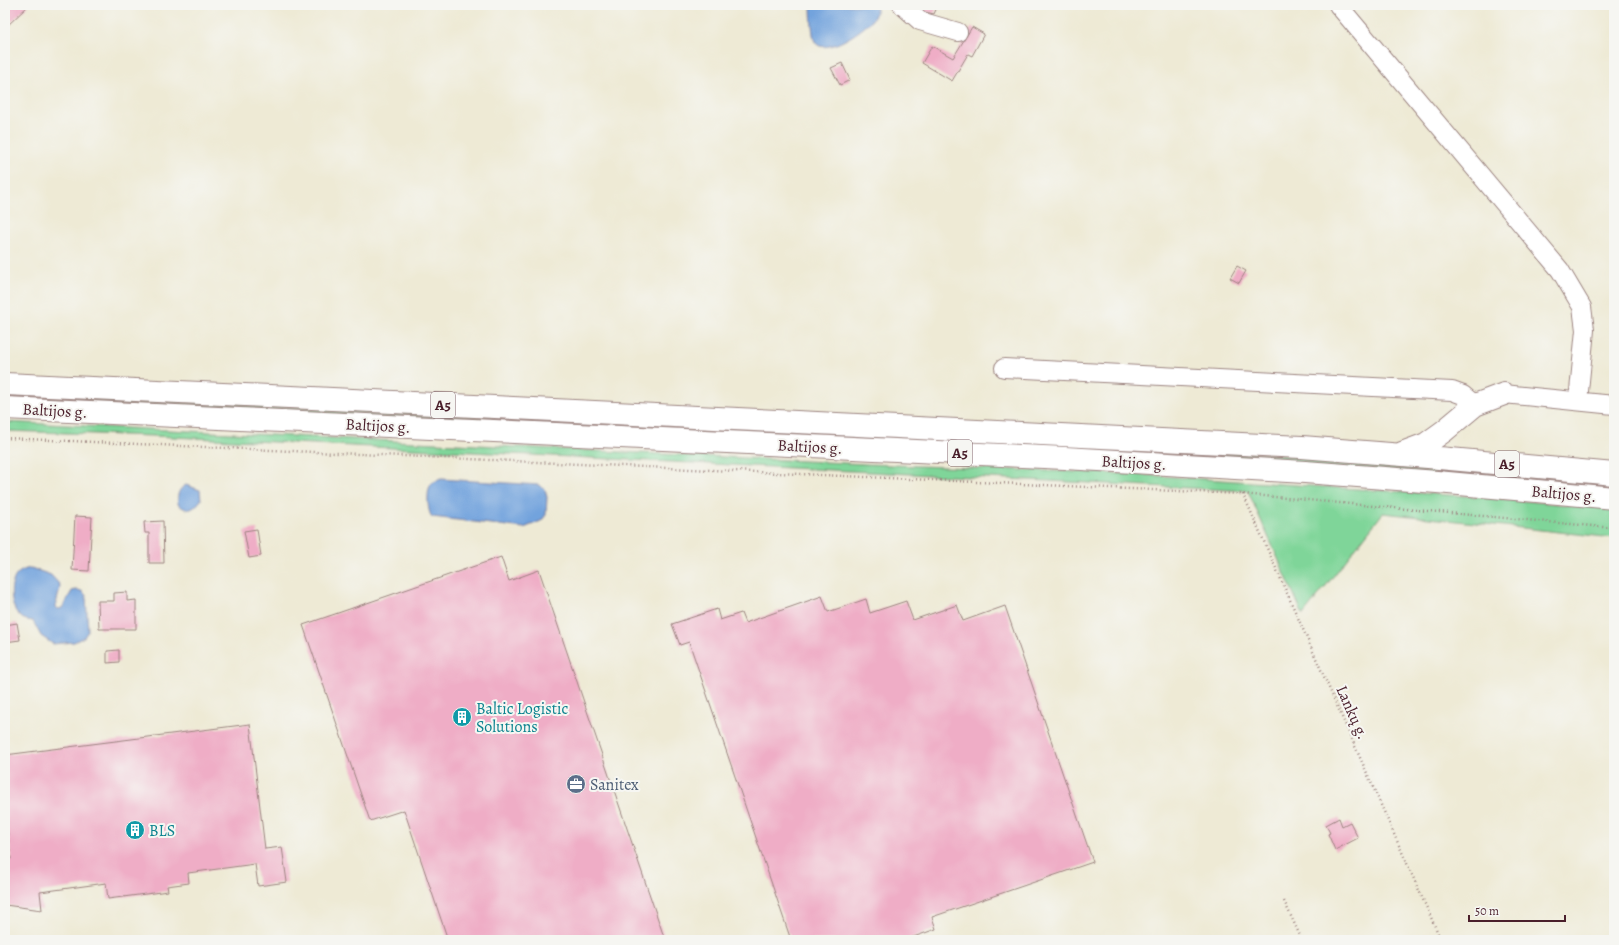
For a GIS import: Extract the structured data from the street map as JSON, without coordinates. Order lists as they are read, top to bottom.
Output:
{
  "streets": {
    "highway": ["A5", "Baltijos g."],
    "path": ["Lankų g."]
  },
  "places": {
    "building": ["Baltic Logistic Solutions", "BLS"],
    "office": ["Sanitex"]
  },
  "scale_bar": "50 m"
}
